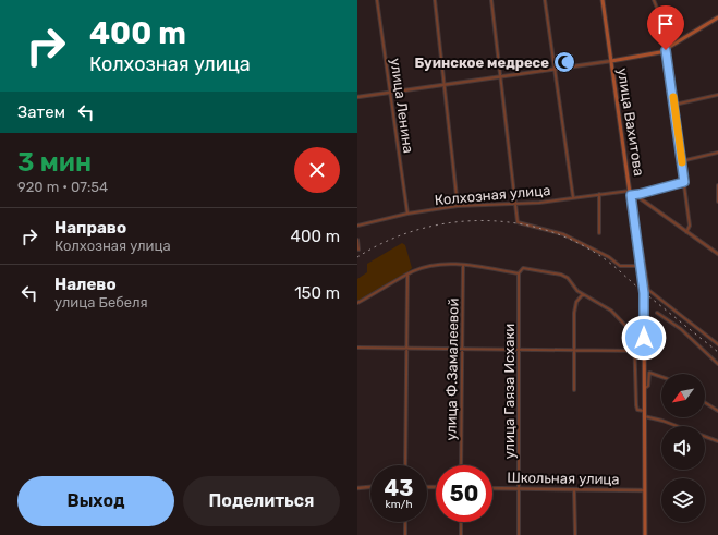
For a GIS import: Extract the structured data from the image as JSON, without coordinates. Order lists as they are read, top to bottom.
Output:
{
  "streets": {
    "main road": ["улица Вахитова"],
    "street": [
      "улица Ленина",
      "Колхозная улица",
      "улица Ф.Замалеевой",
      "улица Гаяза Исхаки",
      "Школьная улица"
    ]
  },
  "crossings": [
    ["улица Ленина", "Колхозная улица"],
    ["улица Вахитова", "Колхозная улица"],
    ["улица Вахитова", "Школьная улица"],
    ["улица Гаяза Исхаки", "Школьная улица"]
  ],
  "places": {
    "mosque": ["Буинское медресе"]
  },
  "north": "bottom left",
  "page": {
    "turn": ["400 m", "Колхозная улица"],
    "then": "Затем",
    "heading": ["3 мин", "920 m · 07:54"],
    "list": [
      {
        "name": "Направо",
        "note": "Колхозная улица",
        "value": "400 m"
      },
      {
        "name": "Налево",
        "note": "улица Бебеля",
        "value": "150 m"
      }
    ],
    "speed": "43 km/h",
    "limit": "50",
    "buttons": ["Выход", "Поделиться"]
  }
}
